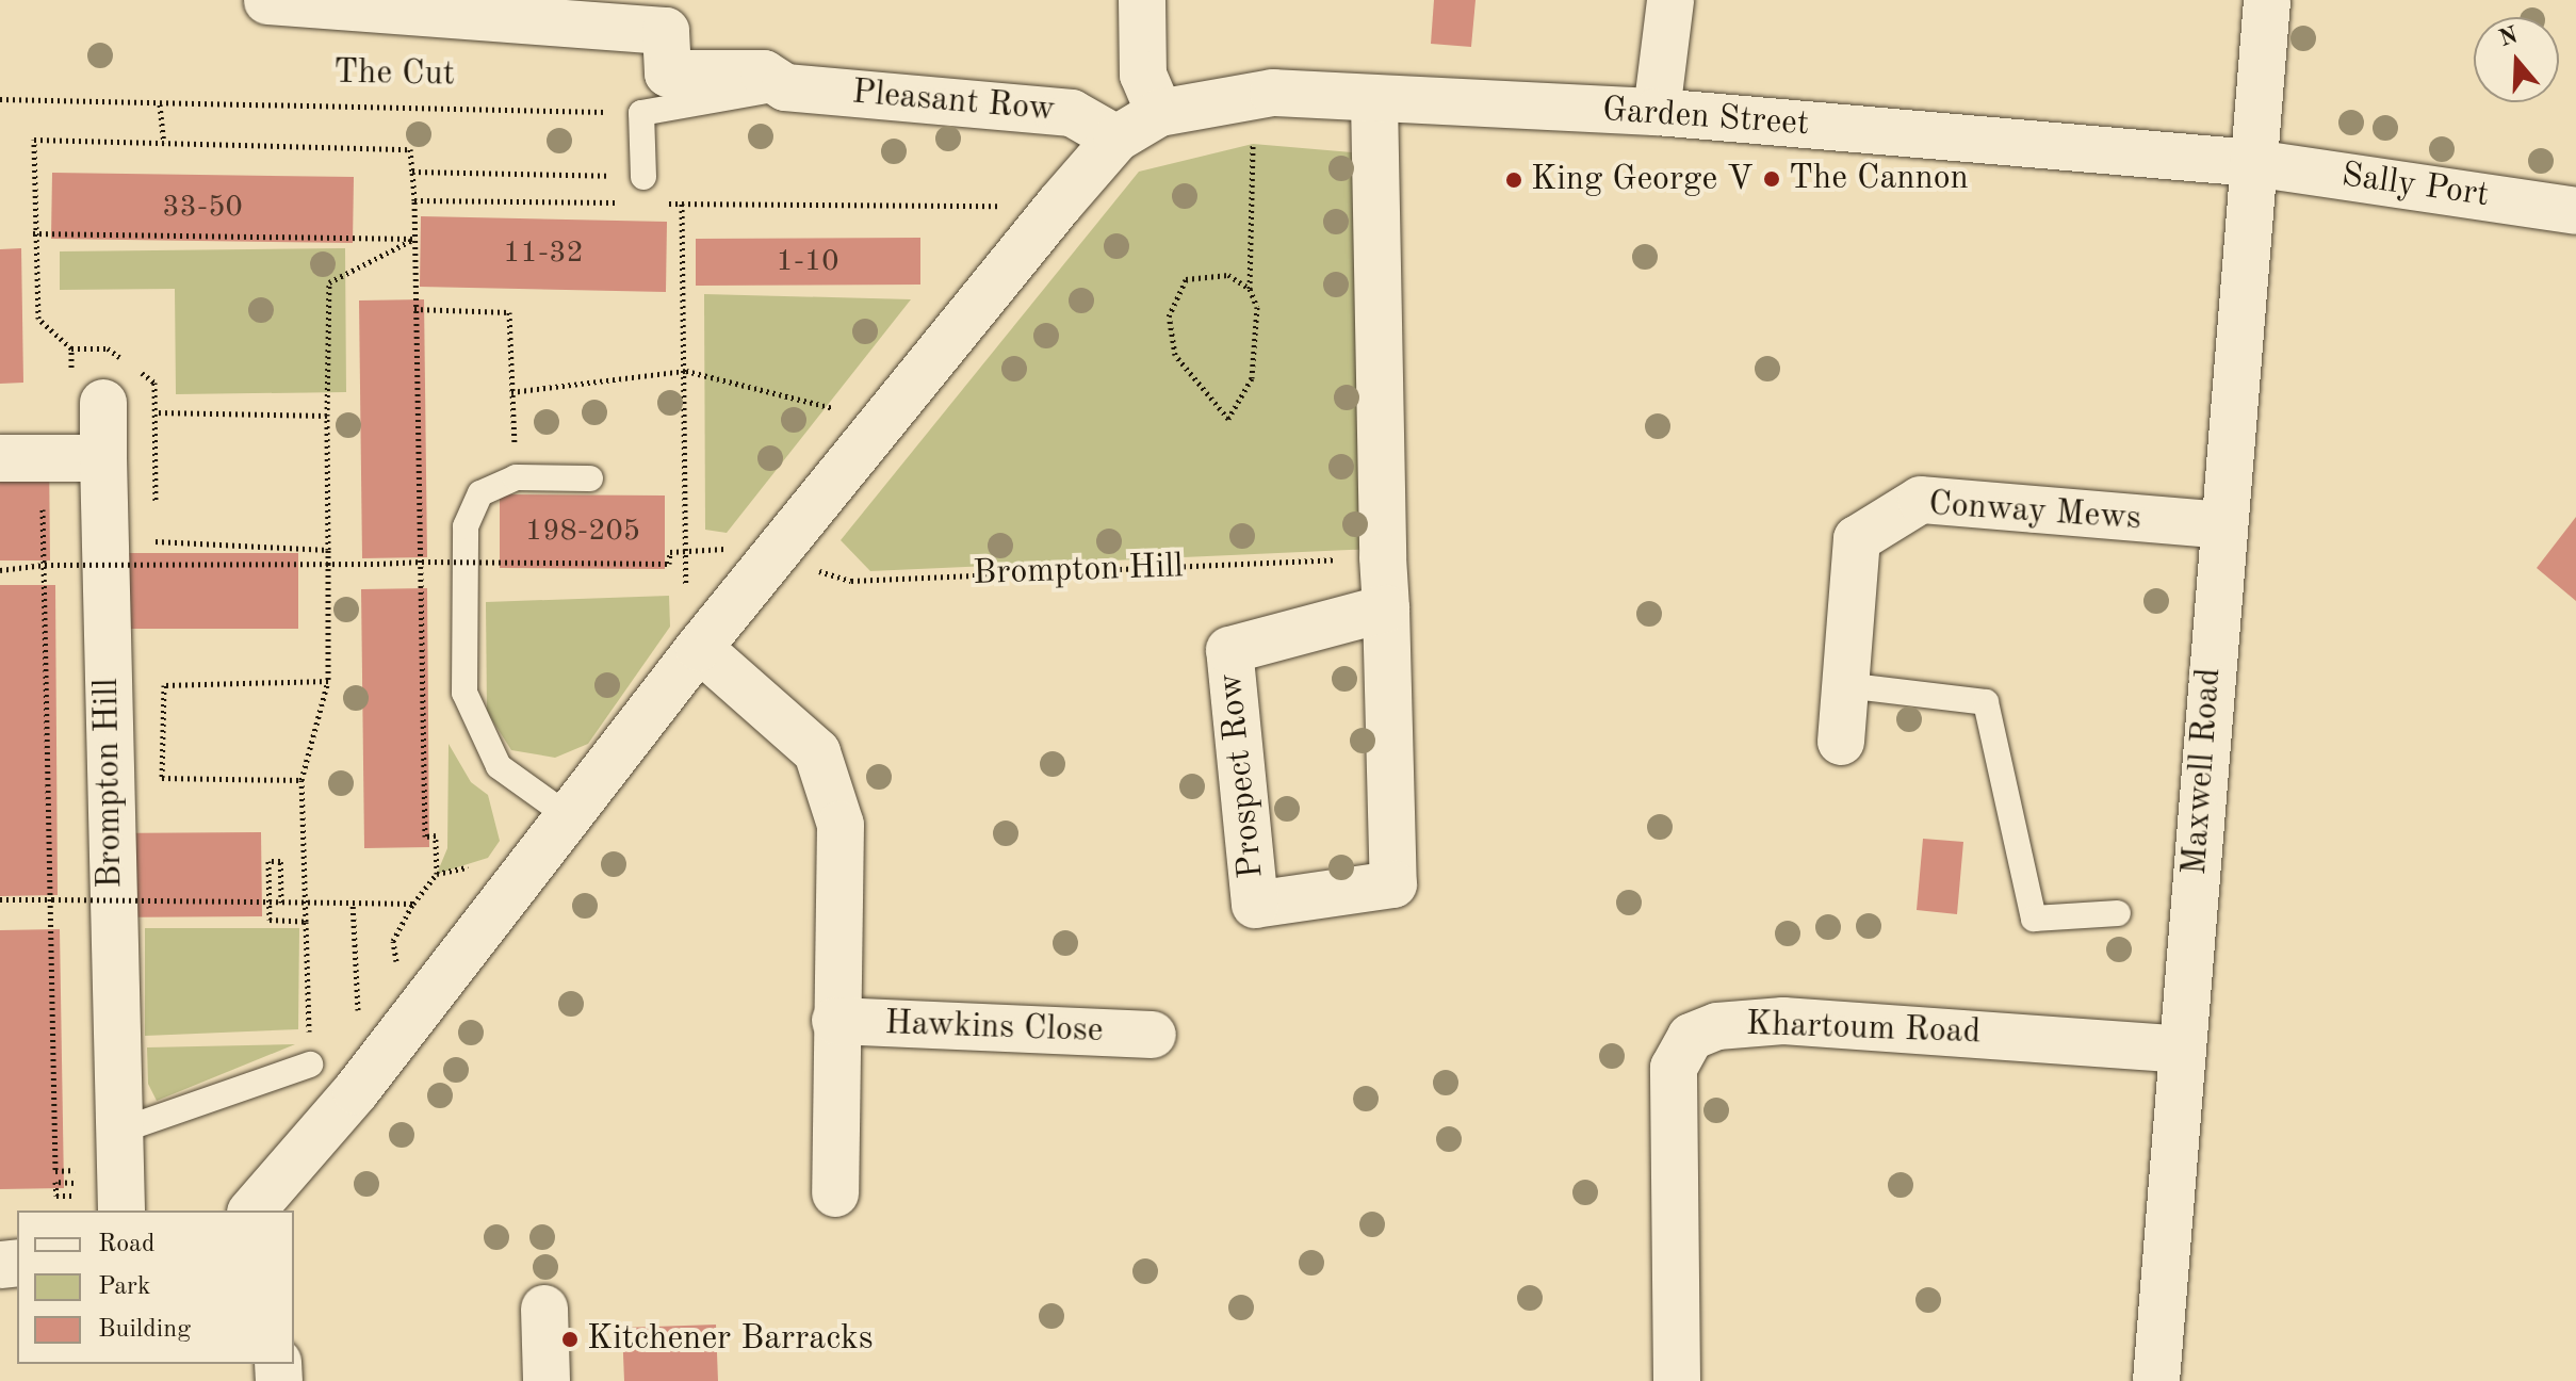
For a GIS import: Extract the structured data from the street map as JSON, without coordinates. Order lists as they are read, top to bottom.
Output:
{
  "streets": {
    "street": [
      "Pleasant Row",
      "Garden Street",
      "Sally Port",
      "Conway Mews",
      "Brompton Hill",
      "Maxwell Road",
      "Prospect Row",
      "Hawkins Close",
      "Khartoum Road"
    ],
    "path": ["The Cut"]
  },
  "crossings": [
    ["Garden Street", "Sally Port"],
    ["Garden Street", "Maxwell Road"],
    ["Garden Street", "Prospect Row"],
    ["Sally Port", "Maxwell Road"],
    ["Conway Mews", "Maxwell Road"],
    ["Brompton Hill", "Prospect Row"],
    ["Maxwell Road", "Khartoum Road"]
  ],
  "places": ["The Cannon", "King George V", "Kitchener Barracks"],
  "house_numbers": [
    "33-50",
    "11-32",
    "1-10",
    "198-205"
  ],
  "legend": ["Road", "Park", "Building"],
  "north": "top"
}
